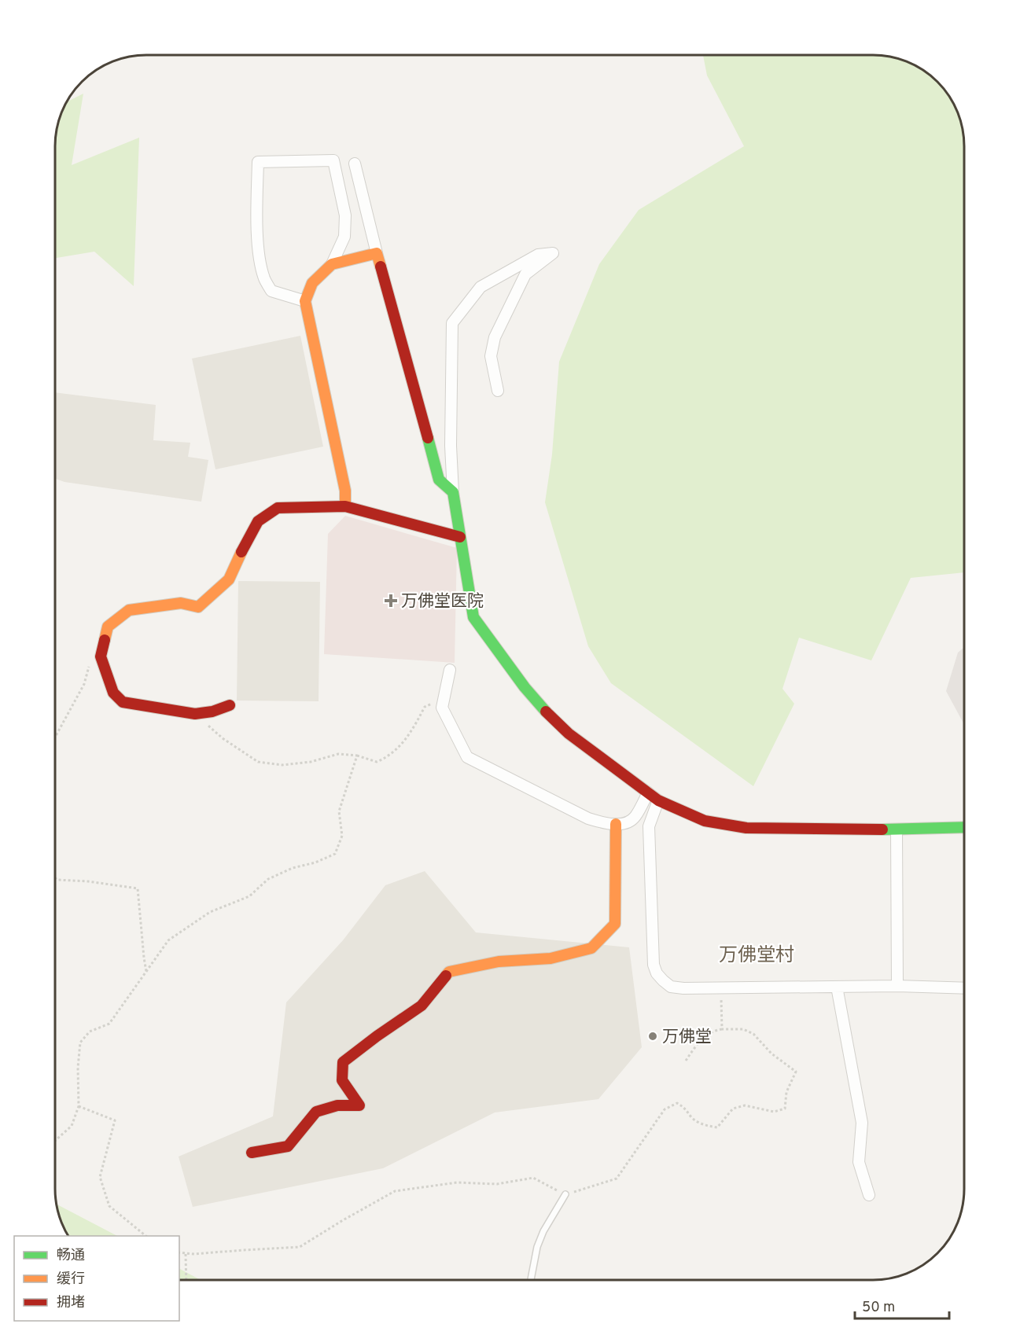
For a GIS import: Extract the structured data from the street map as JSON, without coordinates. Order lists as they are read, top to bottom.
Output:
{
  "districts": ["万佛堂村"],
  "places": {
    "health": ["万佛堂医院"],
    "other": ["万佛堂"]
  },
  "legend": ["畅通", "缓行", "拥堵"],
  "scale_bar": "50 m"
}
